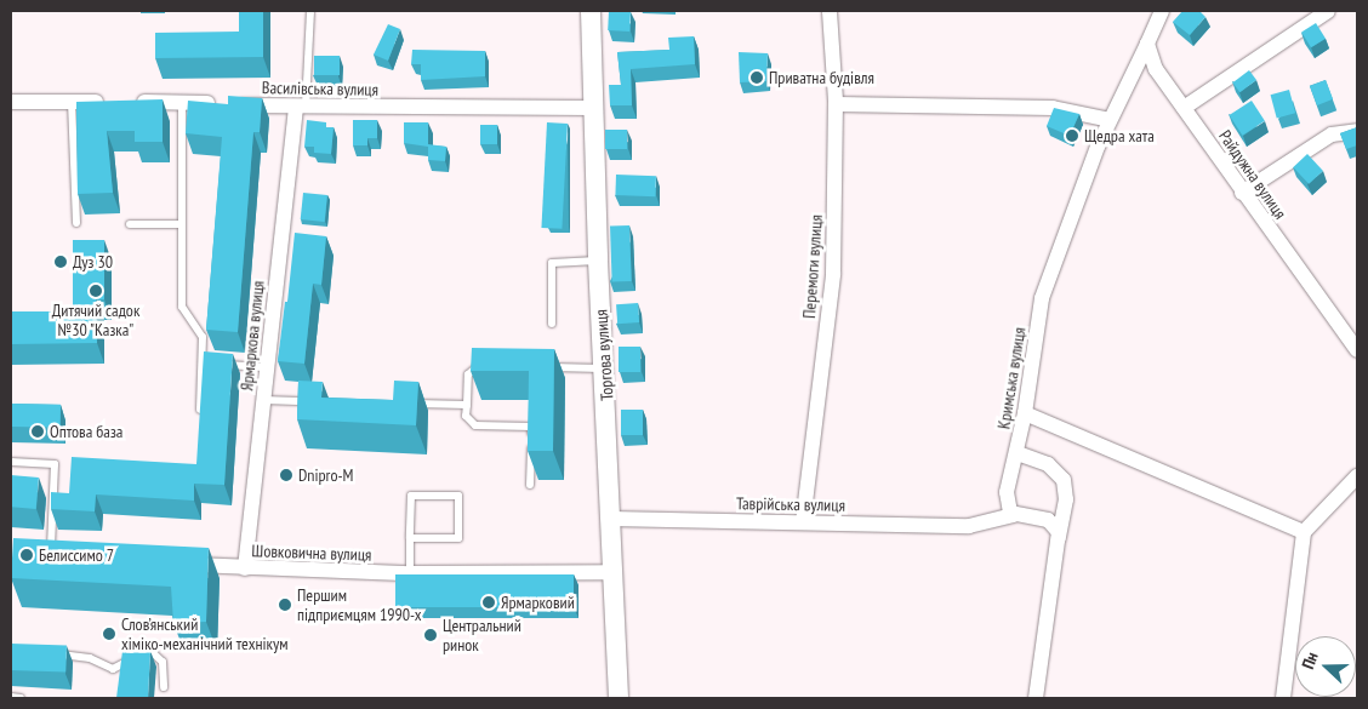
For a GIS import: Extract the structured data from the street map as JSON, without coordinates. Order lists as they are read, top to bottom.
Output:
{
  "streets": {
    "street": [
      "Василівська вулиця",
      "Райдужна вулиця",
      "Перемоги вулиця",
      "Ярмаркова вулиця",
      "Торгова вулиця",
      "Кримська вулиця",
      "Таврійська вулиця",
      "Шовковична вулиця"
    ]
  },
  "crossings": [
    ["Василівська вулиця", "Ярмаркова вулиця"],
    ["Василівська вулиця", "Торгова вулиця"],
    ["Райдужна вулиця", "Кримська вулиця"],
    ["Перемоги вулиця", "Таврійська вулиця"],
    ["Ярмаркова вулиця", "Шовковична вулиця"],
    ["Торгова вулиця", "Таврійська вулиця"],
    ["Торгова вулиця", "Шовковична вулиця"]
  ],
  "places": [
    "Приватна будівля",
    "Щедра хата",
    "Дуз 30",
    "Дитячий садок №30 \"Казка\"",
    "Оптова база",
    "Dnipro-M",
    "Белиссимо 7",
    "Ярмарковий",
    "Першим підприємцям 1990-х",
    "Слов’янський хіміко-механічний технікум",
    "Центральний ринок"
  ],
  "north": "left"
}
